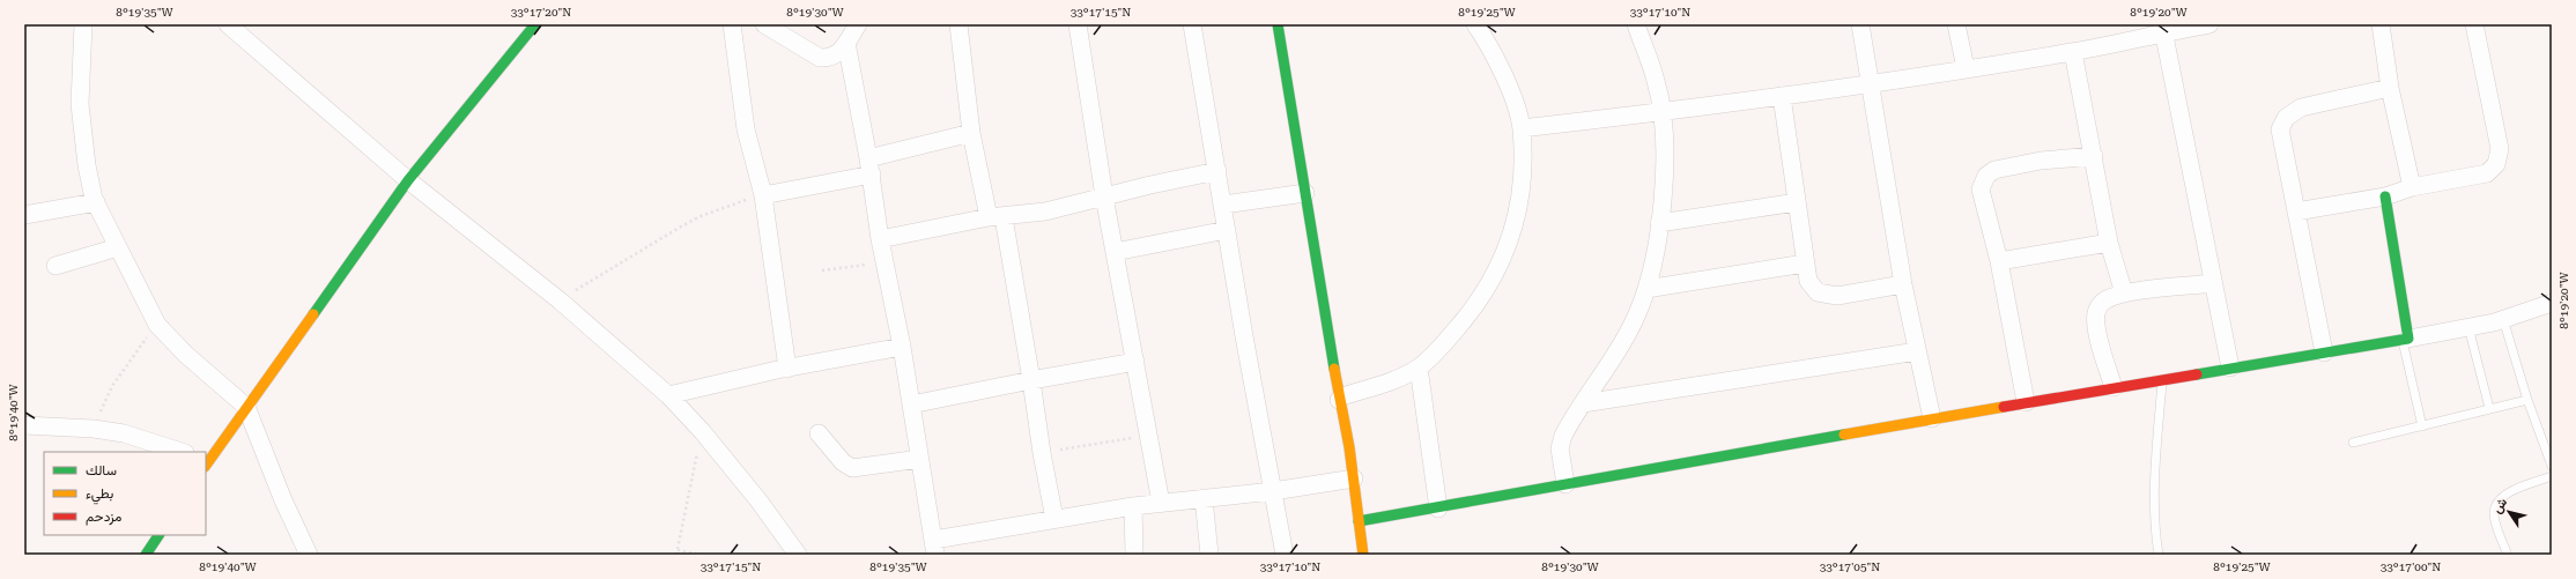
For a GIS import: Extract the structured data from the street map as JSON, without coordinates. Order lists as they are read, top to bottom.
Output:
{
  "legend": ["سالك", "بطيء", "مزدحم"],
  "north": "top left",
  "coordinates": [
    "8°19'35\"W",
    "33°17'20\"N",
    "8°19'30\"W",
    "33°17'15\"N",
    "8°19'25\"W",
    "33°17'10\"N",
    "8°19'20\"W",
    "8°19'40\"W",
    "33°17'05\"N",
    "33°17'00\"N"
  ]
}
